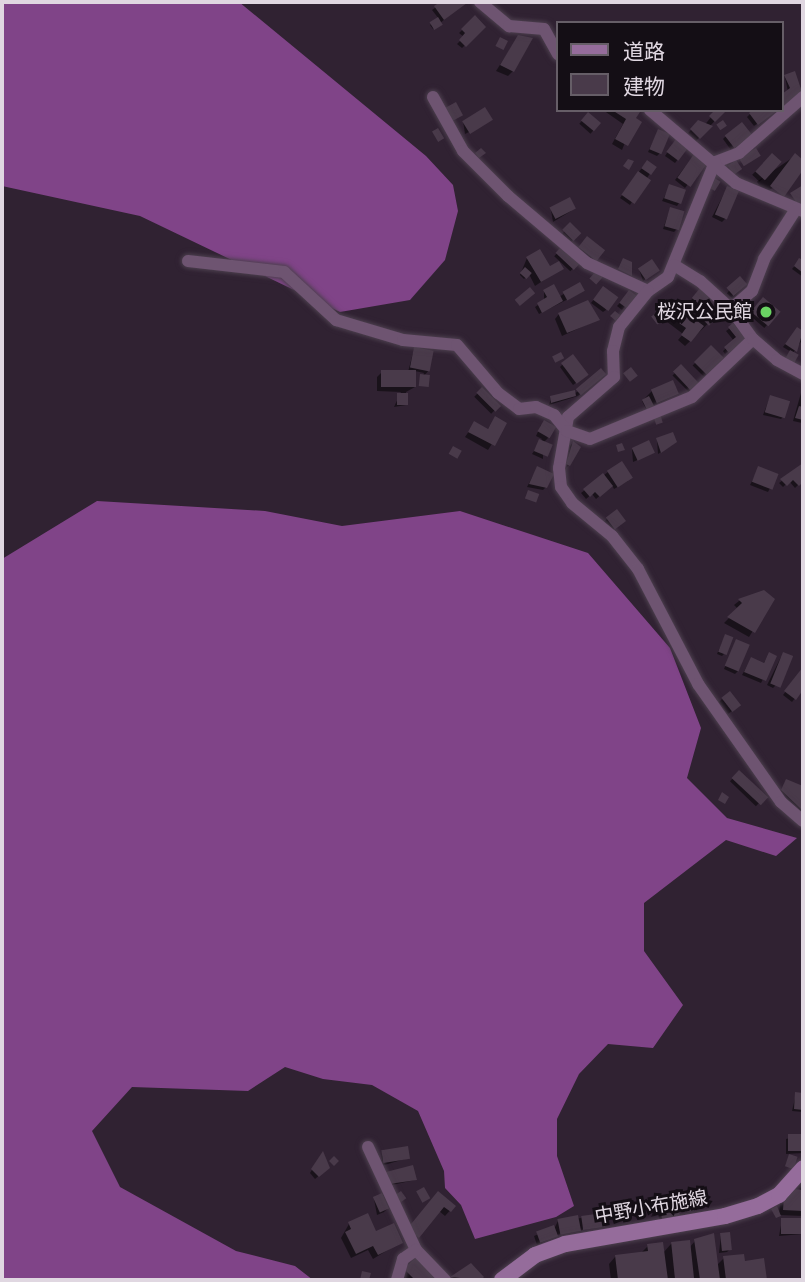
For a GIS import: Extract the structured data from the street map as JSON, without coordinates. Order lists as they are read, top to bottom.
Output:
{
  "streets": {
    "main road": ["中野小布施線"]
  },
  "places": ["桜沢公民館"],
  "legend": ["道路", "建物"]
}
